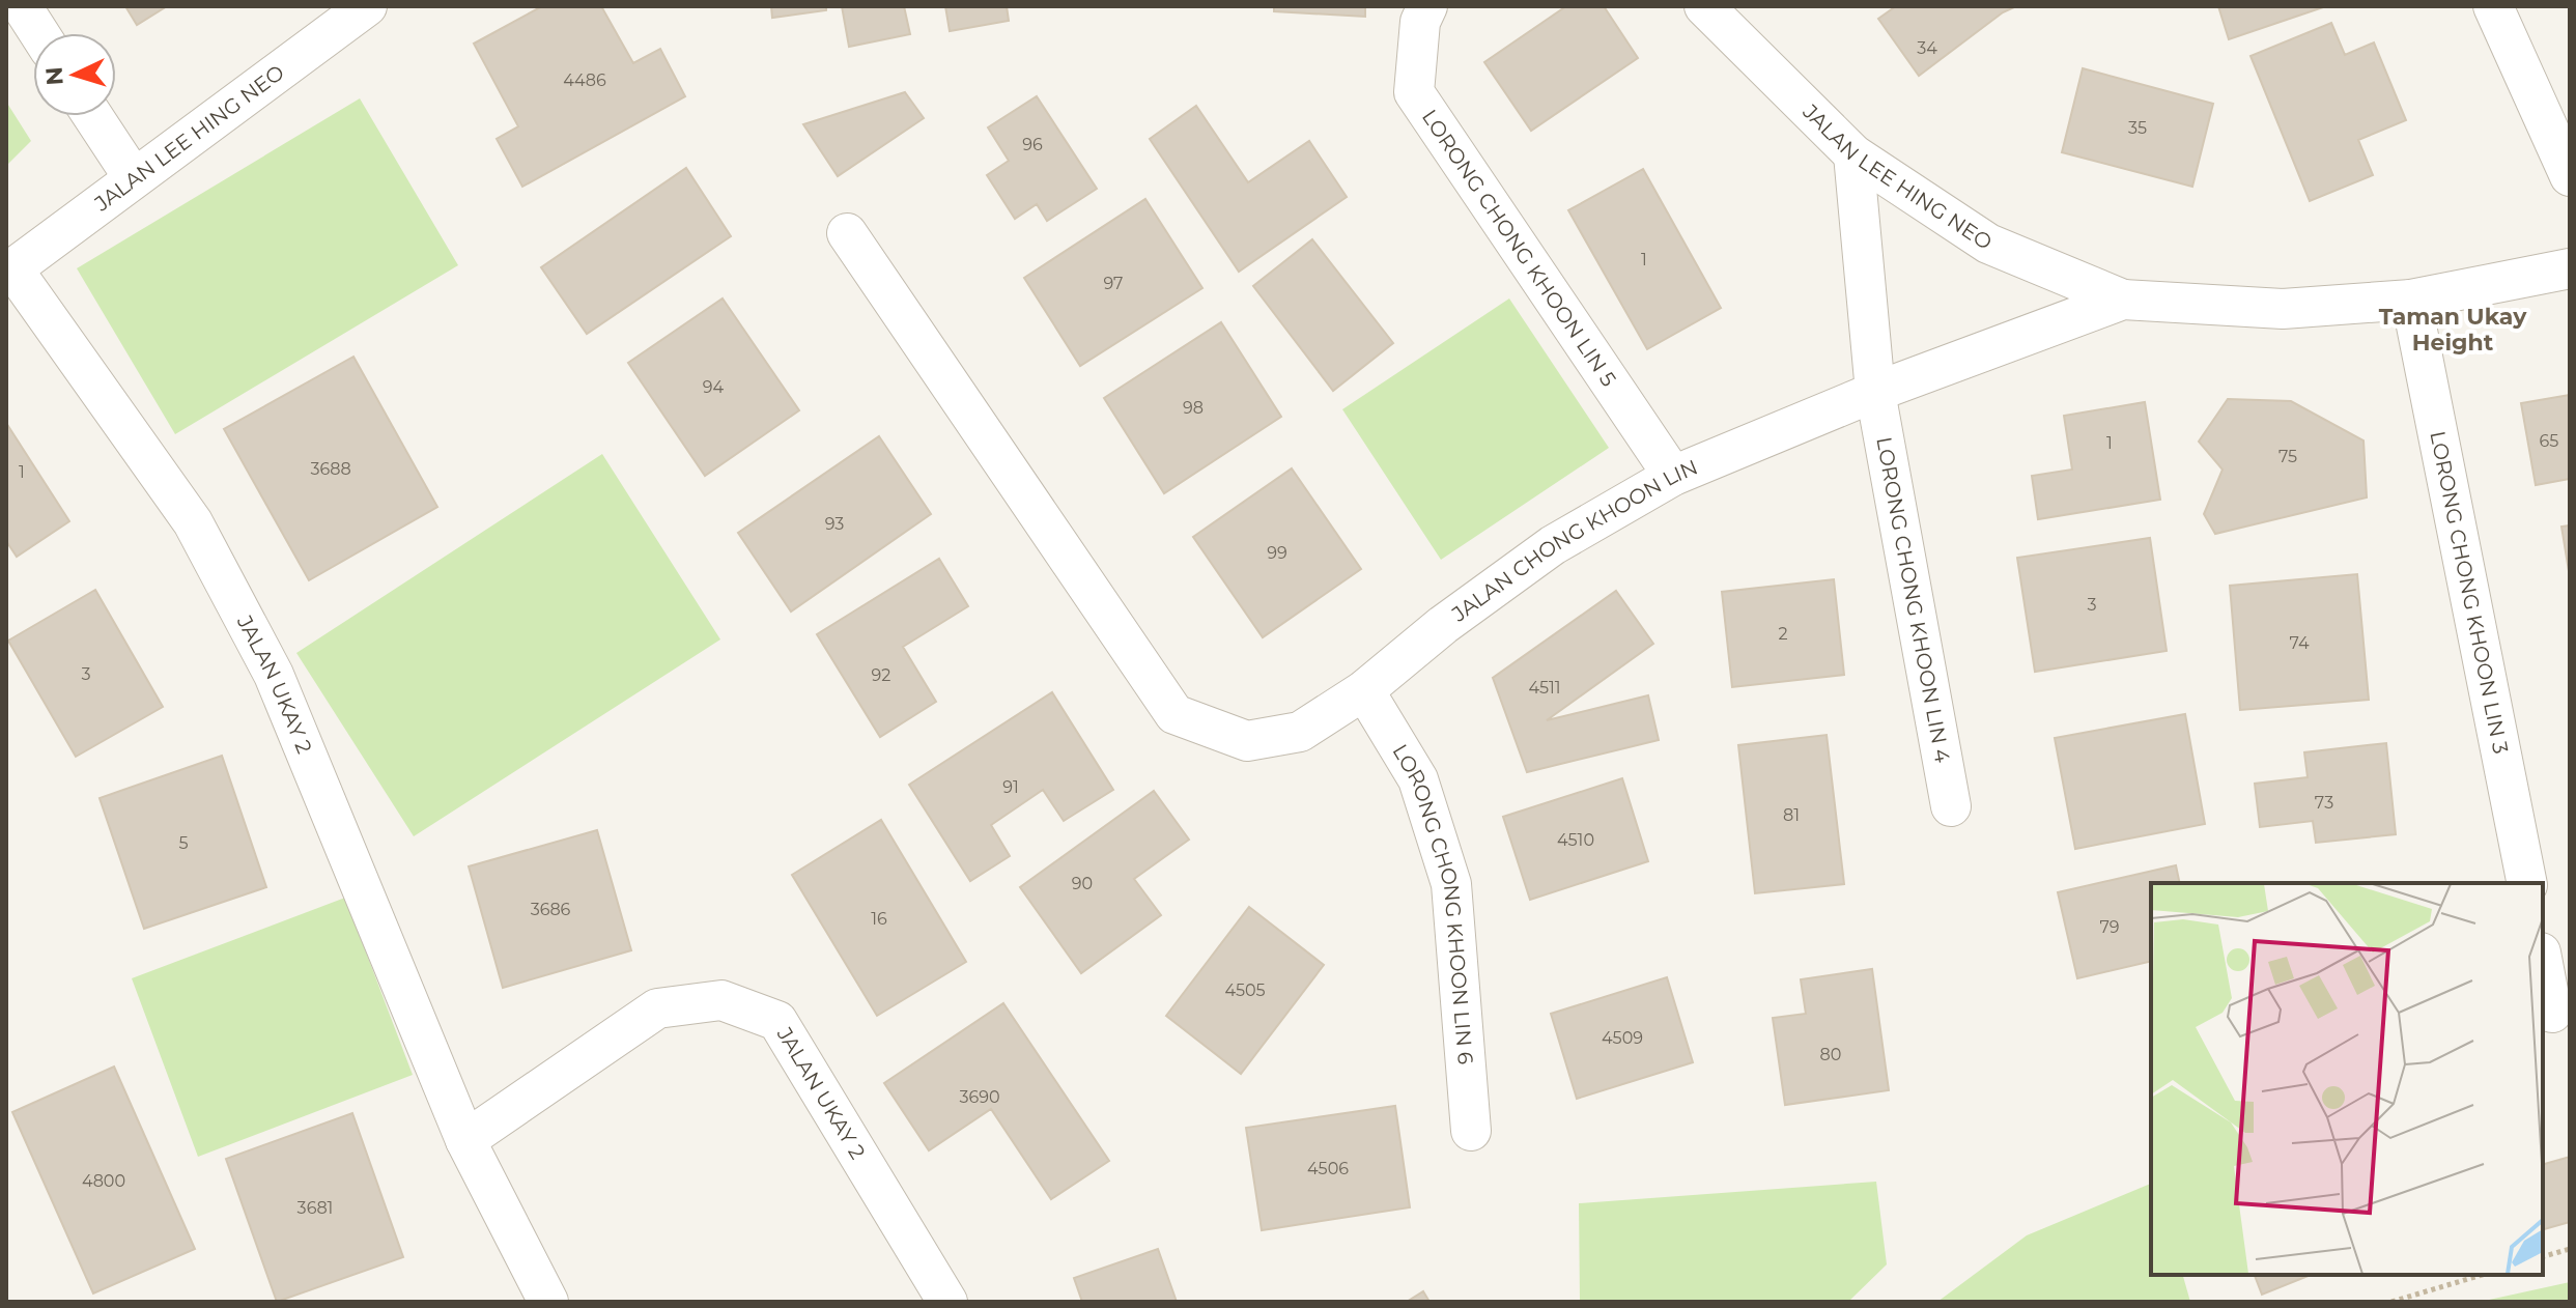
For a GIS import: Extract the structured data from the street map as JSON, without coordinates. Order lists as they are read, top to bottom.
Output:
{
  "streets": {
    "street": [
      "JALAN LEE HING NEO",
      "LORONG CHONG KHOON LIN 5",
      "JALAN CHONG KHOON LIN",
      "LORONG CHONG KHOON LIN 3",
      "LORONG CHONG KHOON LIN 4",
      "JALAN UKAY 2",
      "LORONG CHONG KHOON LIN 6"
    ]
  },
  "crossings": [
    ["JALAN LEE HING NEO", "JALAN CHONG KHOON LIN"],
    ["JALAN LEE HING NEO", "LORONG CHONG KHOON LIN 4"],
    ["JALAN LEE HING NEO", "JALAN UKAY 2"],
    ["LORONG CHONG KHOON LIN 5", "JALAN CHONG KHOON LIN"],
    ["JALAN CHONG KHOON LIN", "LORONG CHONG KHOON LIN 3"],
    ["JALAN CHONG KHOON LIN", "LORONG CHONG KHOON LIN 4"],
    ["JALAN CHONG KHOON LIN", "LORONG CHONG KHOON LIN 6"]
  ],
  "districts": ["Taman Ukay Height"],
  "house_numbers": [
    "34",
    "4486",
    "35",
    "96",
    "1",
    "97",
    "94",
    "98",
    "65",
    "1",
    "75",
    "3688",
    "1",
    "93",
    "99",
    "3",
    "2",
    "74",
    "3",
    "92",
    "4511",
    "91",
    "73",
    "81",
    "4510",
    "5",
    "90",
    "3686",
    "16",
    "79",
    "4505",
    "4509",
    "80",
    "3690",
    "4506",
    "4800",
    "3681"
  ],
  "north": "left"
}
